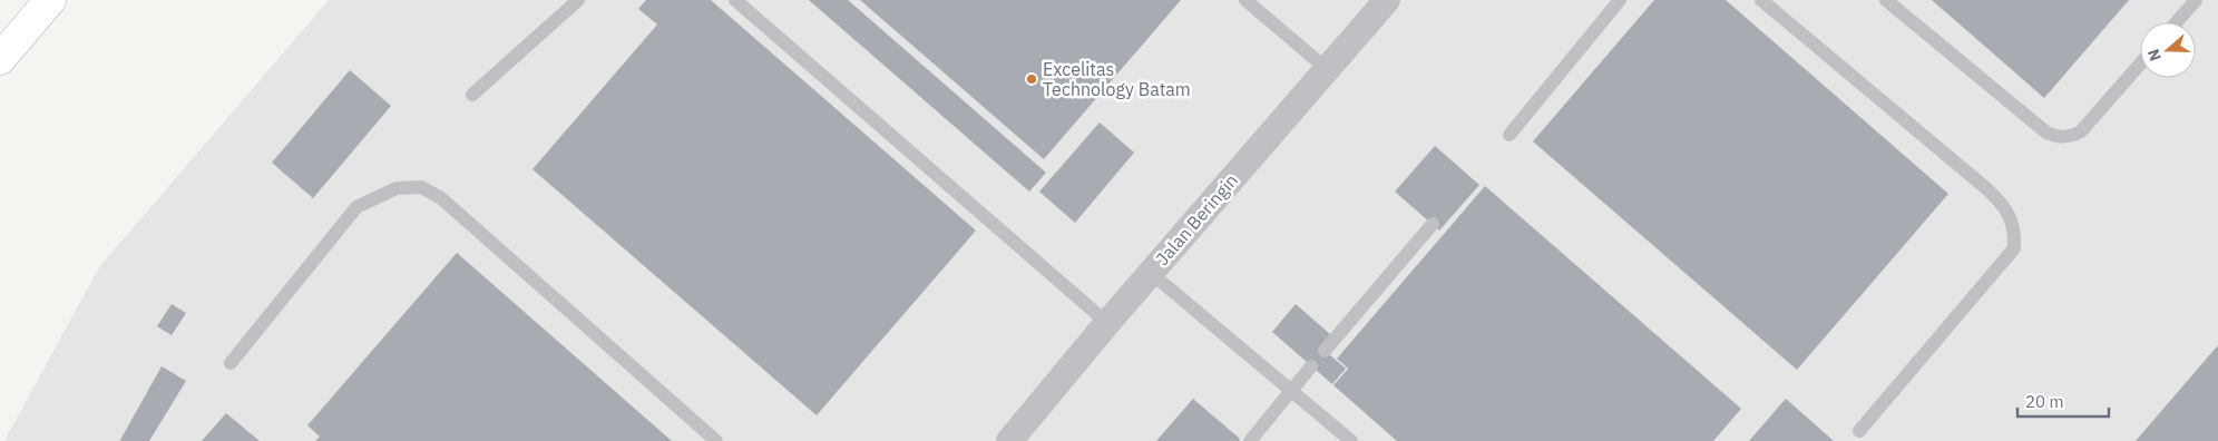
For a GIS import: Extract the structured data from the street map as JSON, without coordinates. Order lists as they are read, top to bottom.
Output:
{
  "streets": {
    "street": ["Jalan Beringin"]
  },
  "places": ["Excelitas Technology Batam"],
  "scale_bar": "20 m",
  "north": "left"
}
